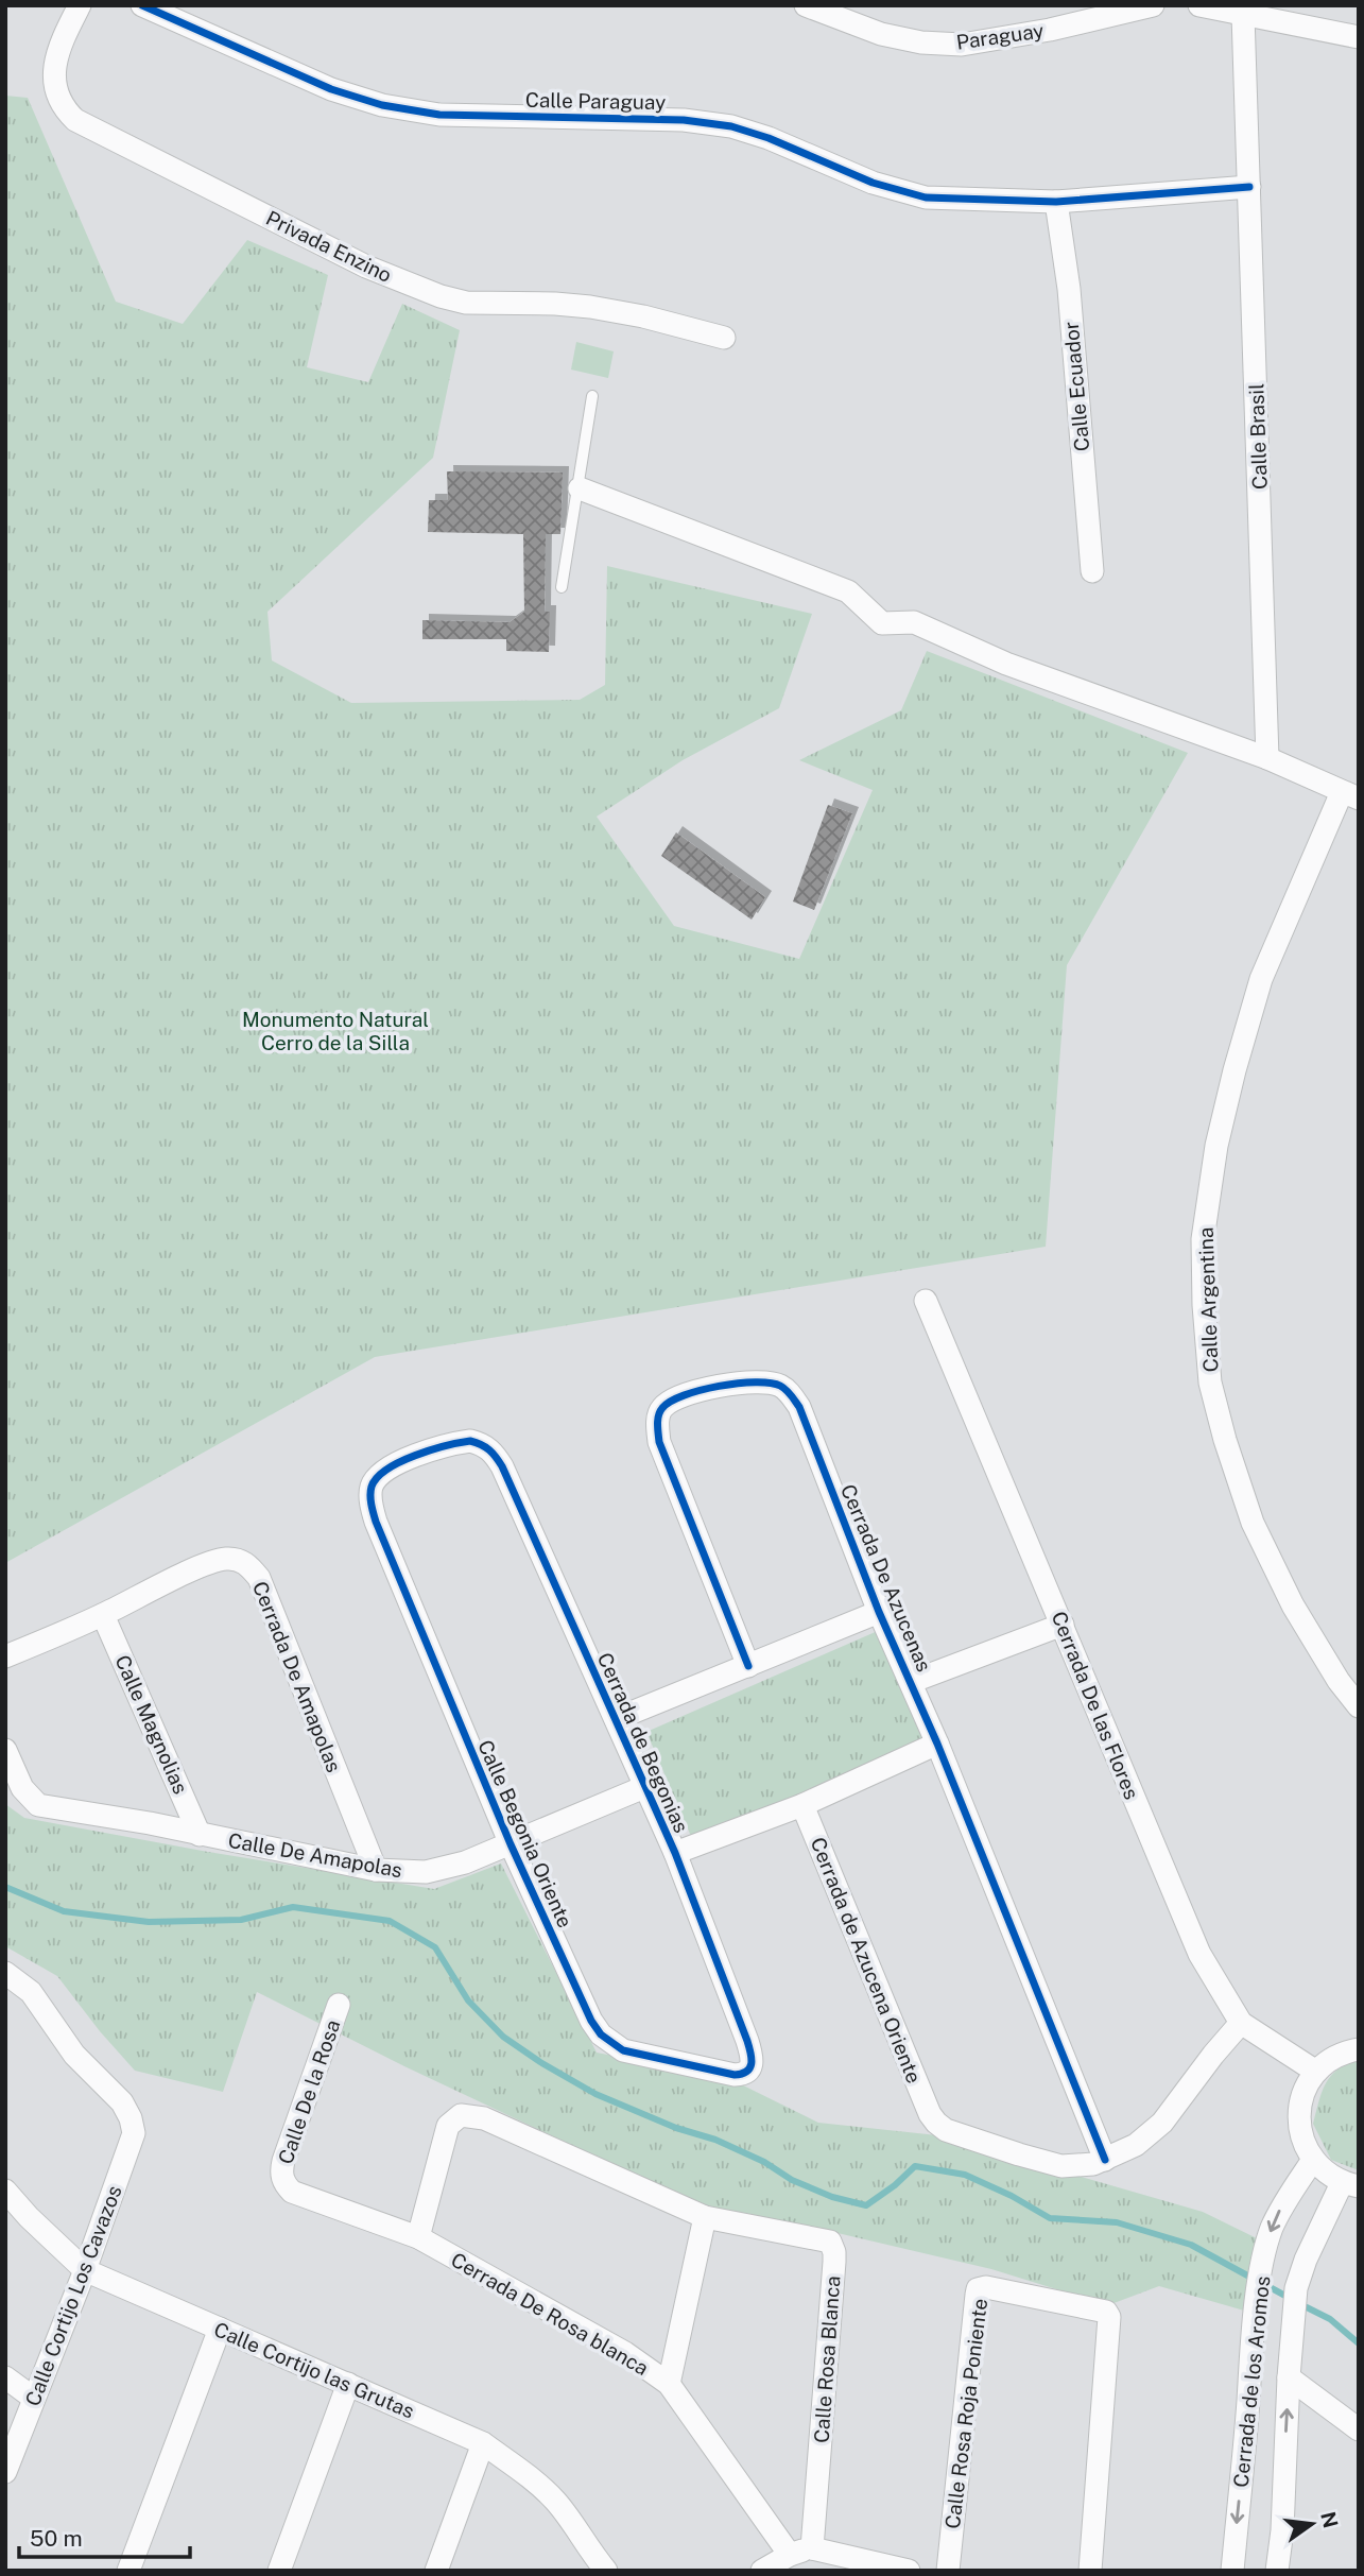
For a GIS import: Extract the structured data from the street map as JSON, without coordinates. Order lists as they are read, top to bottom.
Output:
{
  "streets": {
    "street": [
      "Paraguay",
      "Calle Paraguay",
      "Privada Enzino",
      "Calle Ecuador",
      "Calle Brasil",
      "Calle Argentina",
      "Cerrada De Azucenas",
      "Cerrada De Amapolas",
      "Cerrada De las Flores",
      "Calle Magnolias",
      "Cerrada de Begonias",
      "Calle Begonia Oriente",
      "Calle De Amapolas",
      "Cerrada de Azucena Oriente",
      "Calle De la Rosa",
      "Calle Cortijo Los Cavazos",
      "Cerrada De Rosa blanca",
      "Calle Rosa Blanca",
      "Calle Cortijo las Grutas",
      "Cerrada de los Aromos",
      "Calle Rosa Roja Poniente"
    ]
  },
  "crossings": [
    ["Calle Paraguay", "Calle Ecuador"],
    ["Calle Paraguay", "Calle Brasil"],
    ["Cerrada De Azucenas", "Cerrada de Azucena Oriente"],
    ["Cerrada De Amapolas", "Calle Magnolias"],
    ["Cerrada De Amapolas", "Calle De Amapolas"],
    ["Calle Magnolias", "Calle De Amapolas"],
    ["Cerrada de Begonias", "Calle Begonia Oriente"],
    ["Cerrada de Begonias", "Calle De Amapolas"],
    ["Calle Begonia Oriente", "Calle De Amapolas"],
    ["Calle De la Rosa", "Cerrada De Rosa blanca"],
    ["Calle Cortijo Los Cavazos", "Calle Cortijo las Grutas"],
    ["Cerrada De Rosa blanca", "Calle Rosa Blanca"]
  ],
  "parks": ["Monumento Natural Cerro de la Silla"],
  "scale_bar": "50 m",
  "north": "right"
}
